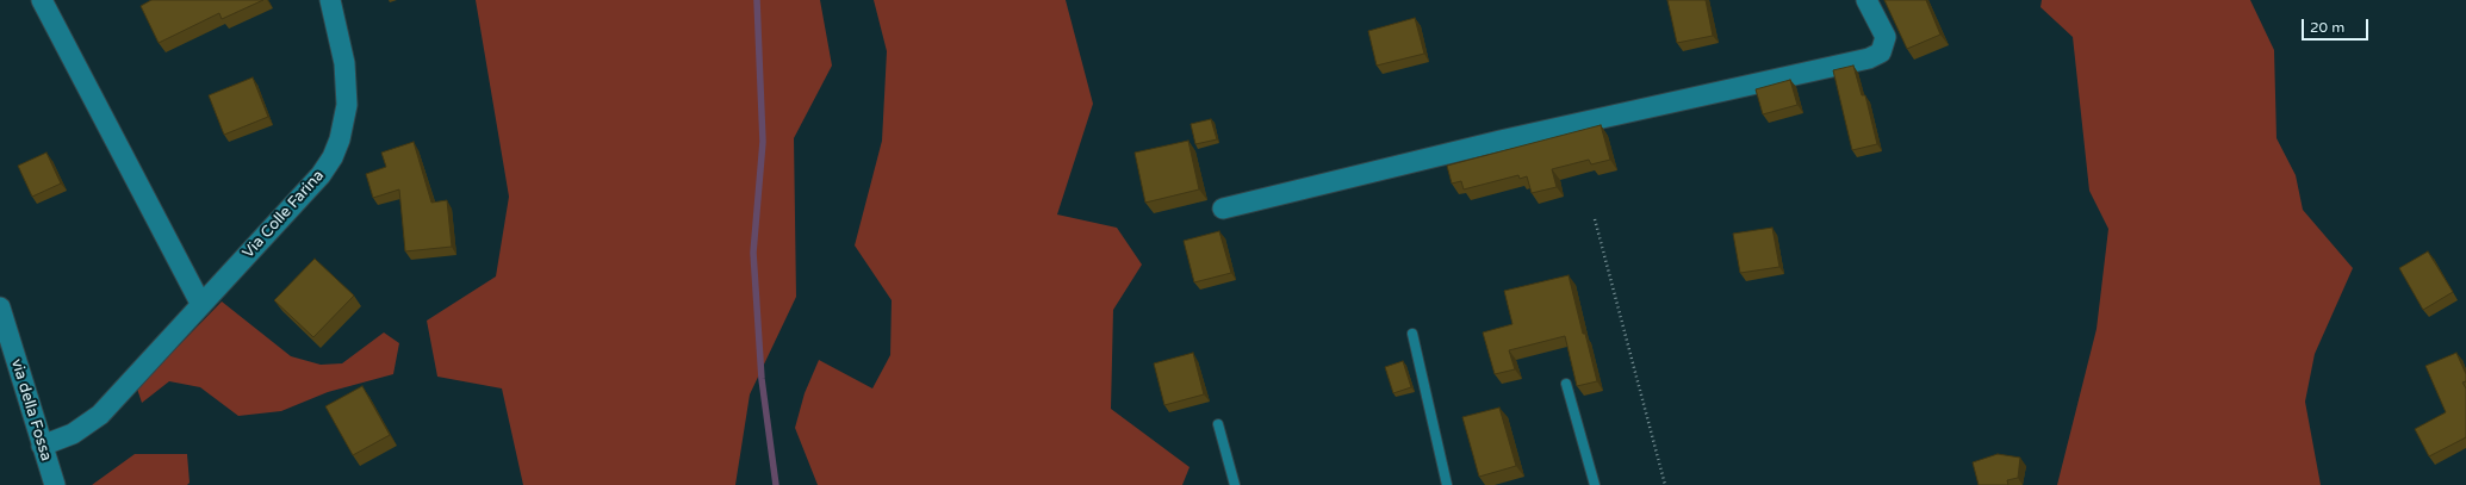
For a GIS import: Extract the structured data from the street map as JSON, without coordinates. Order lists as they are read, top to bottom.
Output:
{
  "streets": {
    "street": ["Via Colle Farina", "via della Fossa"]
  },
  "crossings": [
    ["Via Colle Farina", "via della Fossa"]
  ],
  "scale_bar": "20 m"
}
